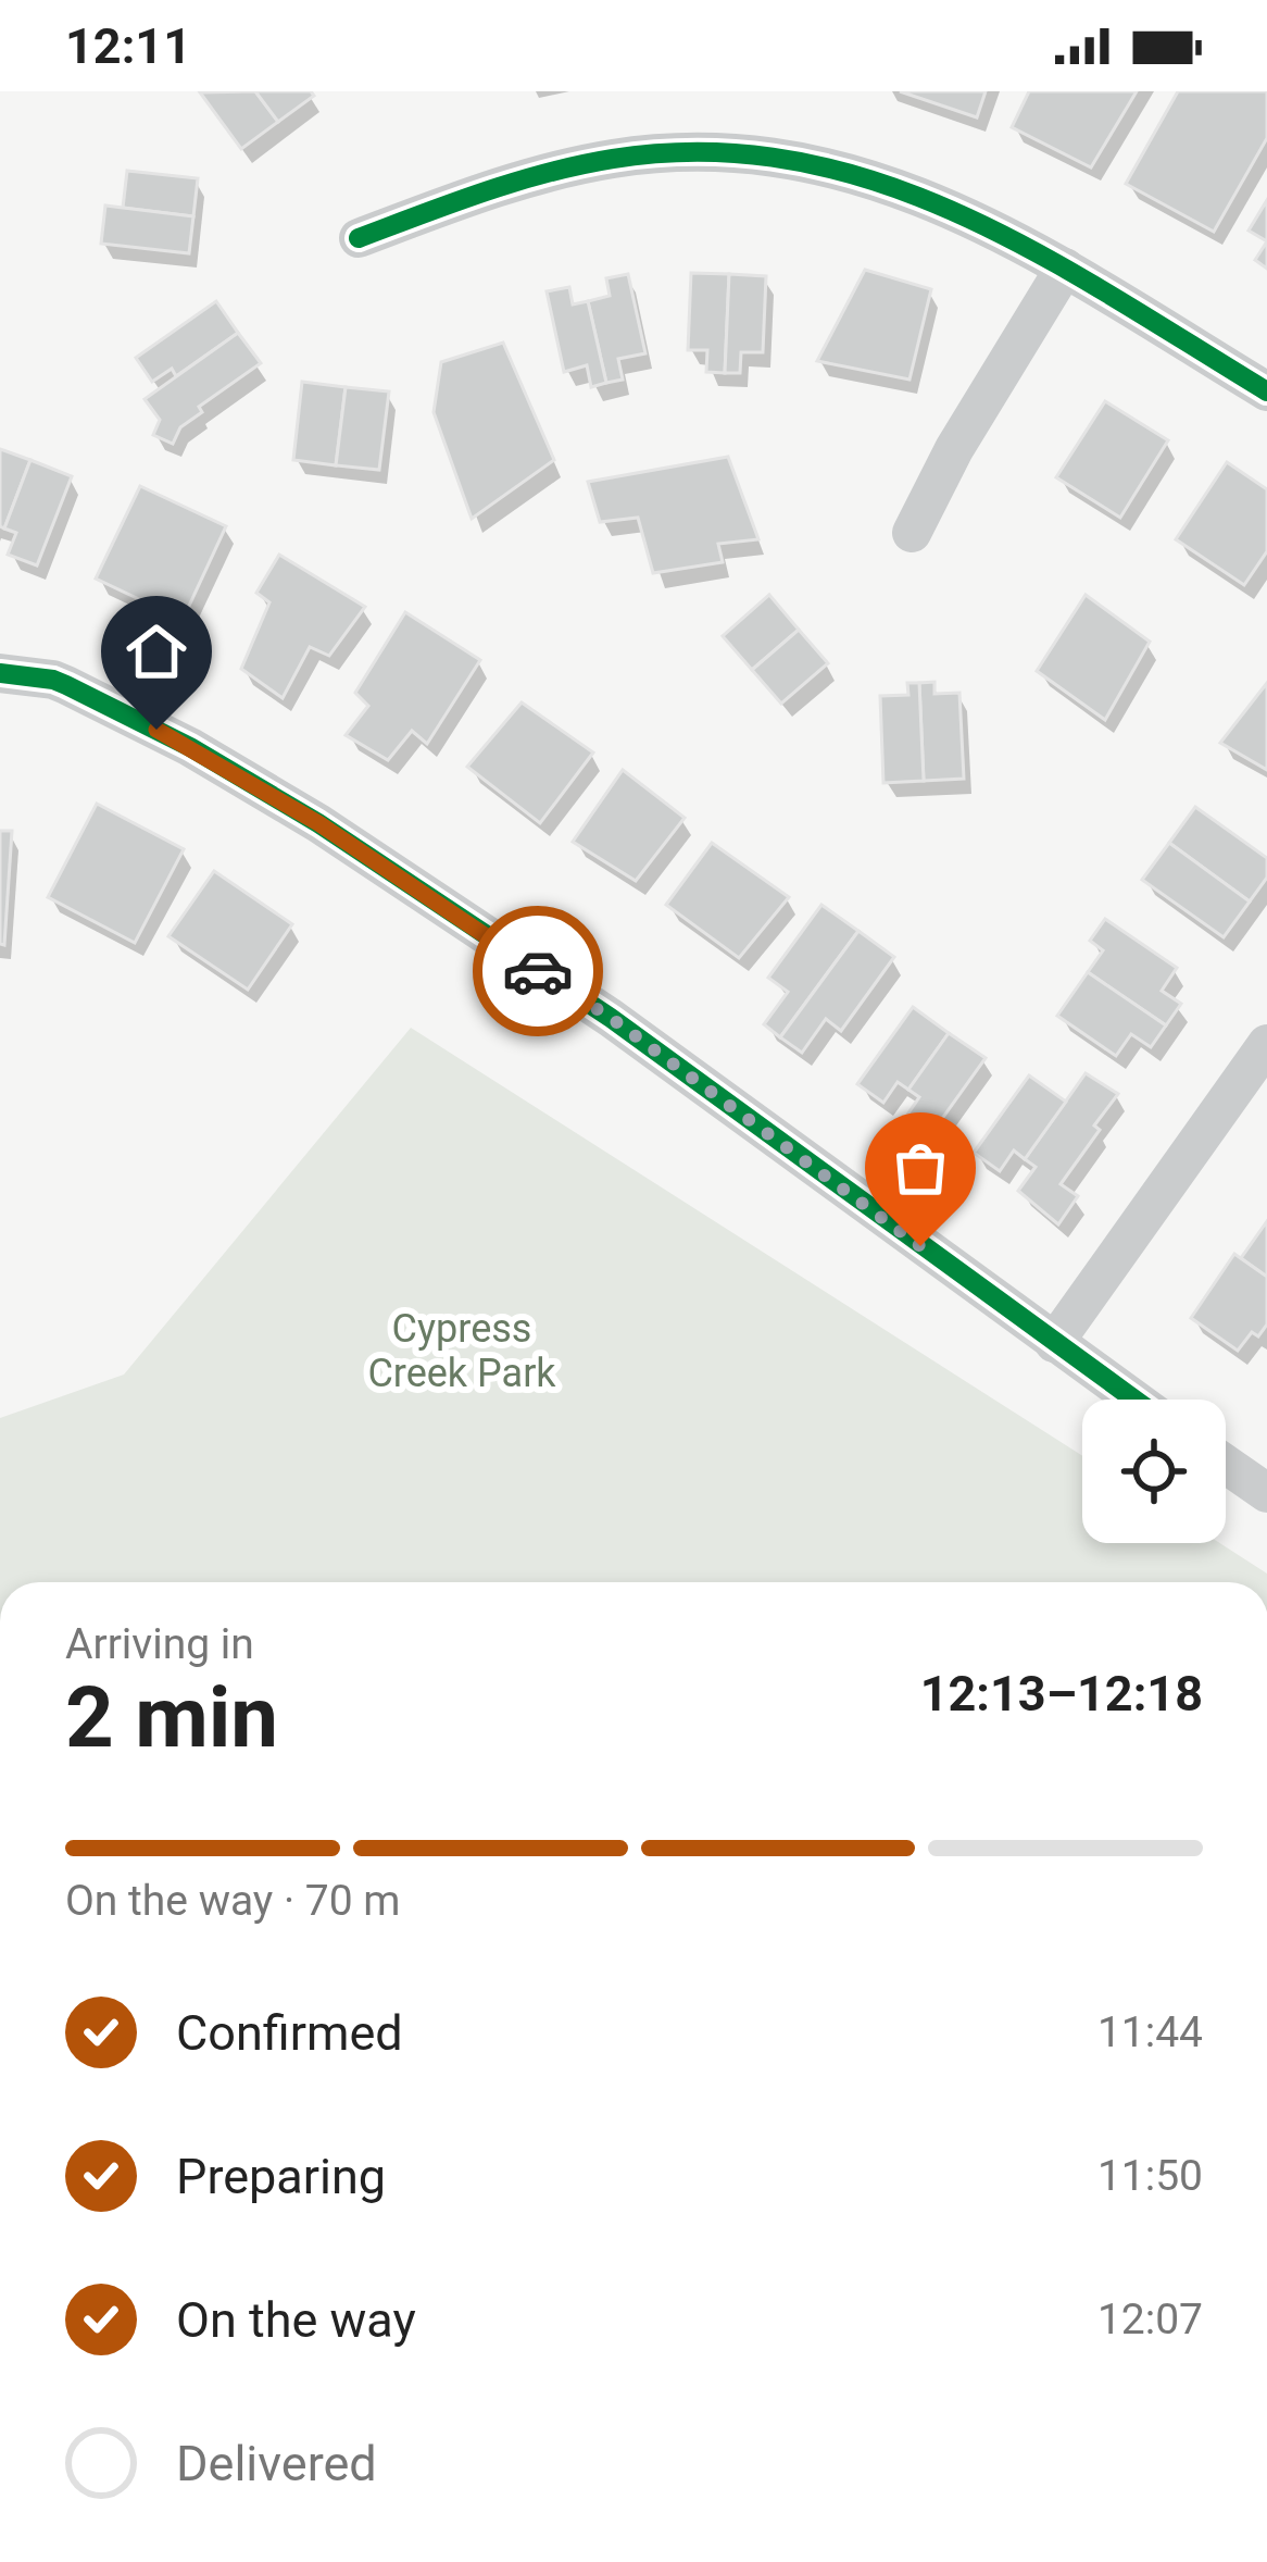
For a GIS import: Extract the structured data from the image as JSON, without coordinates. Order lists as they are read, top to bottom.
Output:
{
  "parks": ["Cypress Creek Park"],
  "page": {
    "status": "12:11",
    "heading": ["2 min", "Arriving in", "12:13–12:18"],
    "bar": "On the way · 70 m",
    "list": [
      ["Confirmed", "11:44"],
      ["Preparing", "11:50"],
      ["On the way", "12:07"],
      "Delivered"
    ]
  }
}
